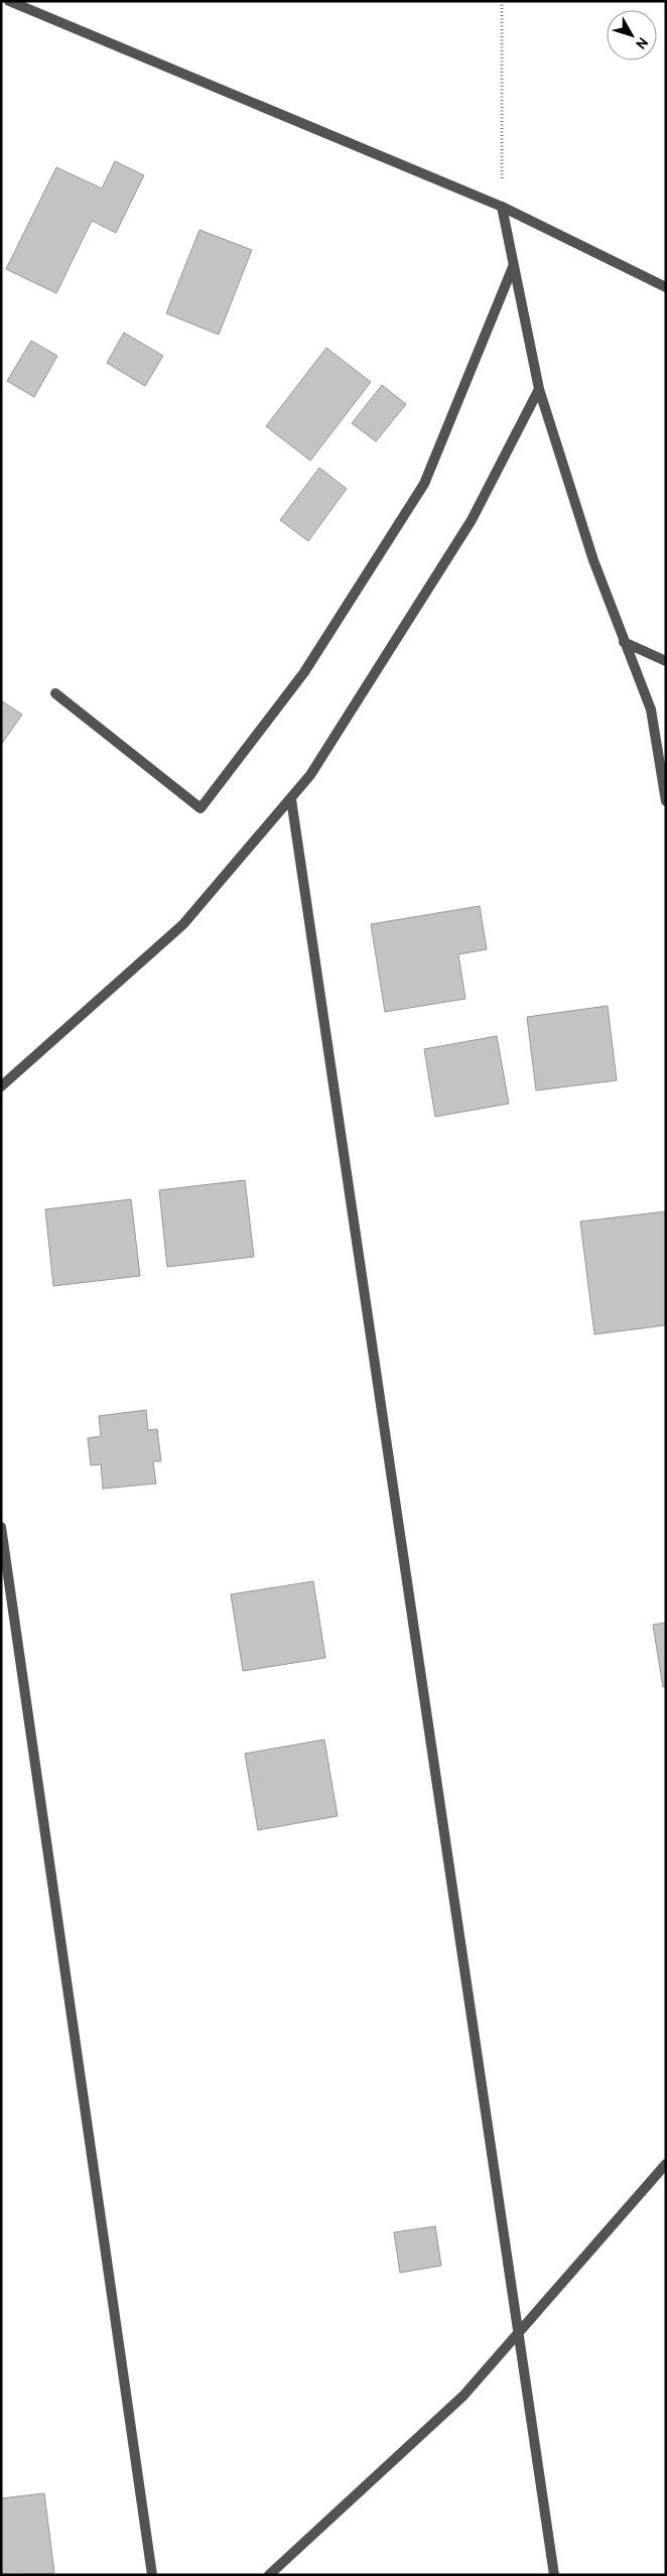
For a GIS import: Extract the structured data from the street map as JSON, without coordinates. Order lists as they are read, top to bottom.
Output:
{
  "north": "bottom right"
}
